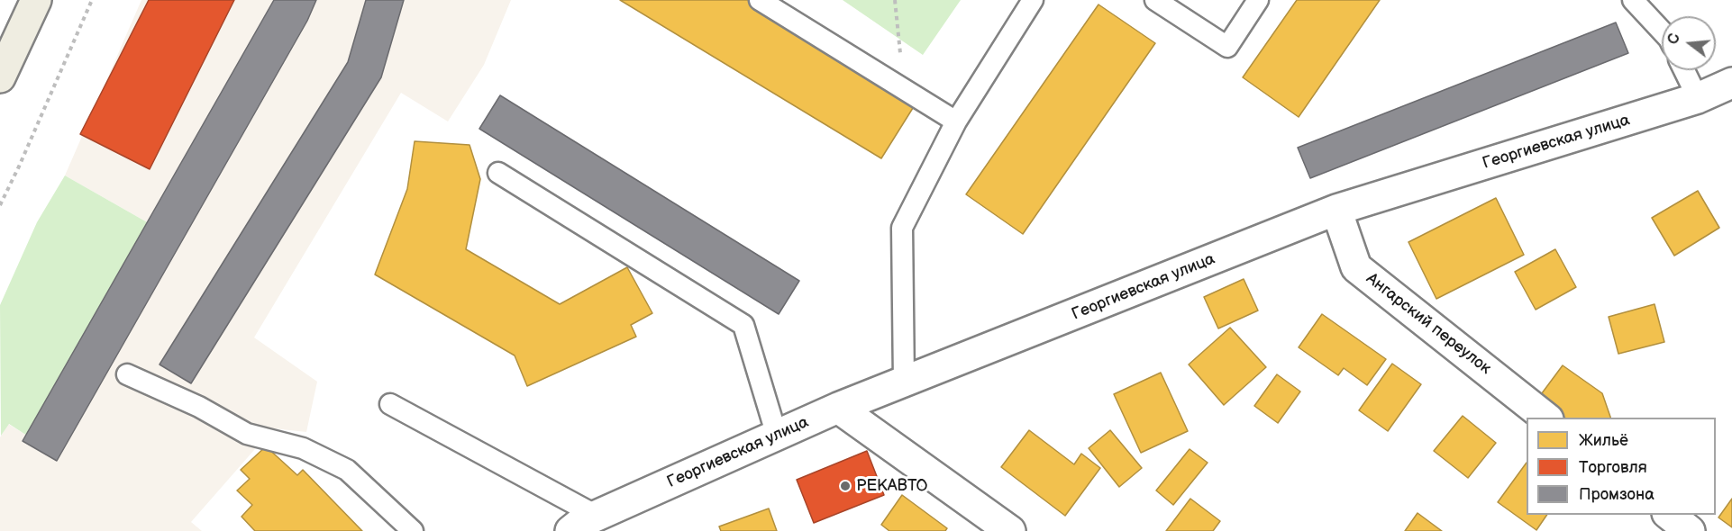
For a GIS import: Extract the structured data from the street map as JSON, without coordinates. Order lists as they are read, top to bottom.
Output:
{
  "streets": {
    "street": ["Георгиевская улица", "Ангарский переулок"]
  },
  "crossings": [
    ["Георгиевская улица", "Ангарский переулок"]
  ],
  "places": ["РЕКАВТО"],
  "legend": ["Жильё", "Торговля", "Промзона"],
  "north": "left"
}
